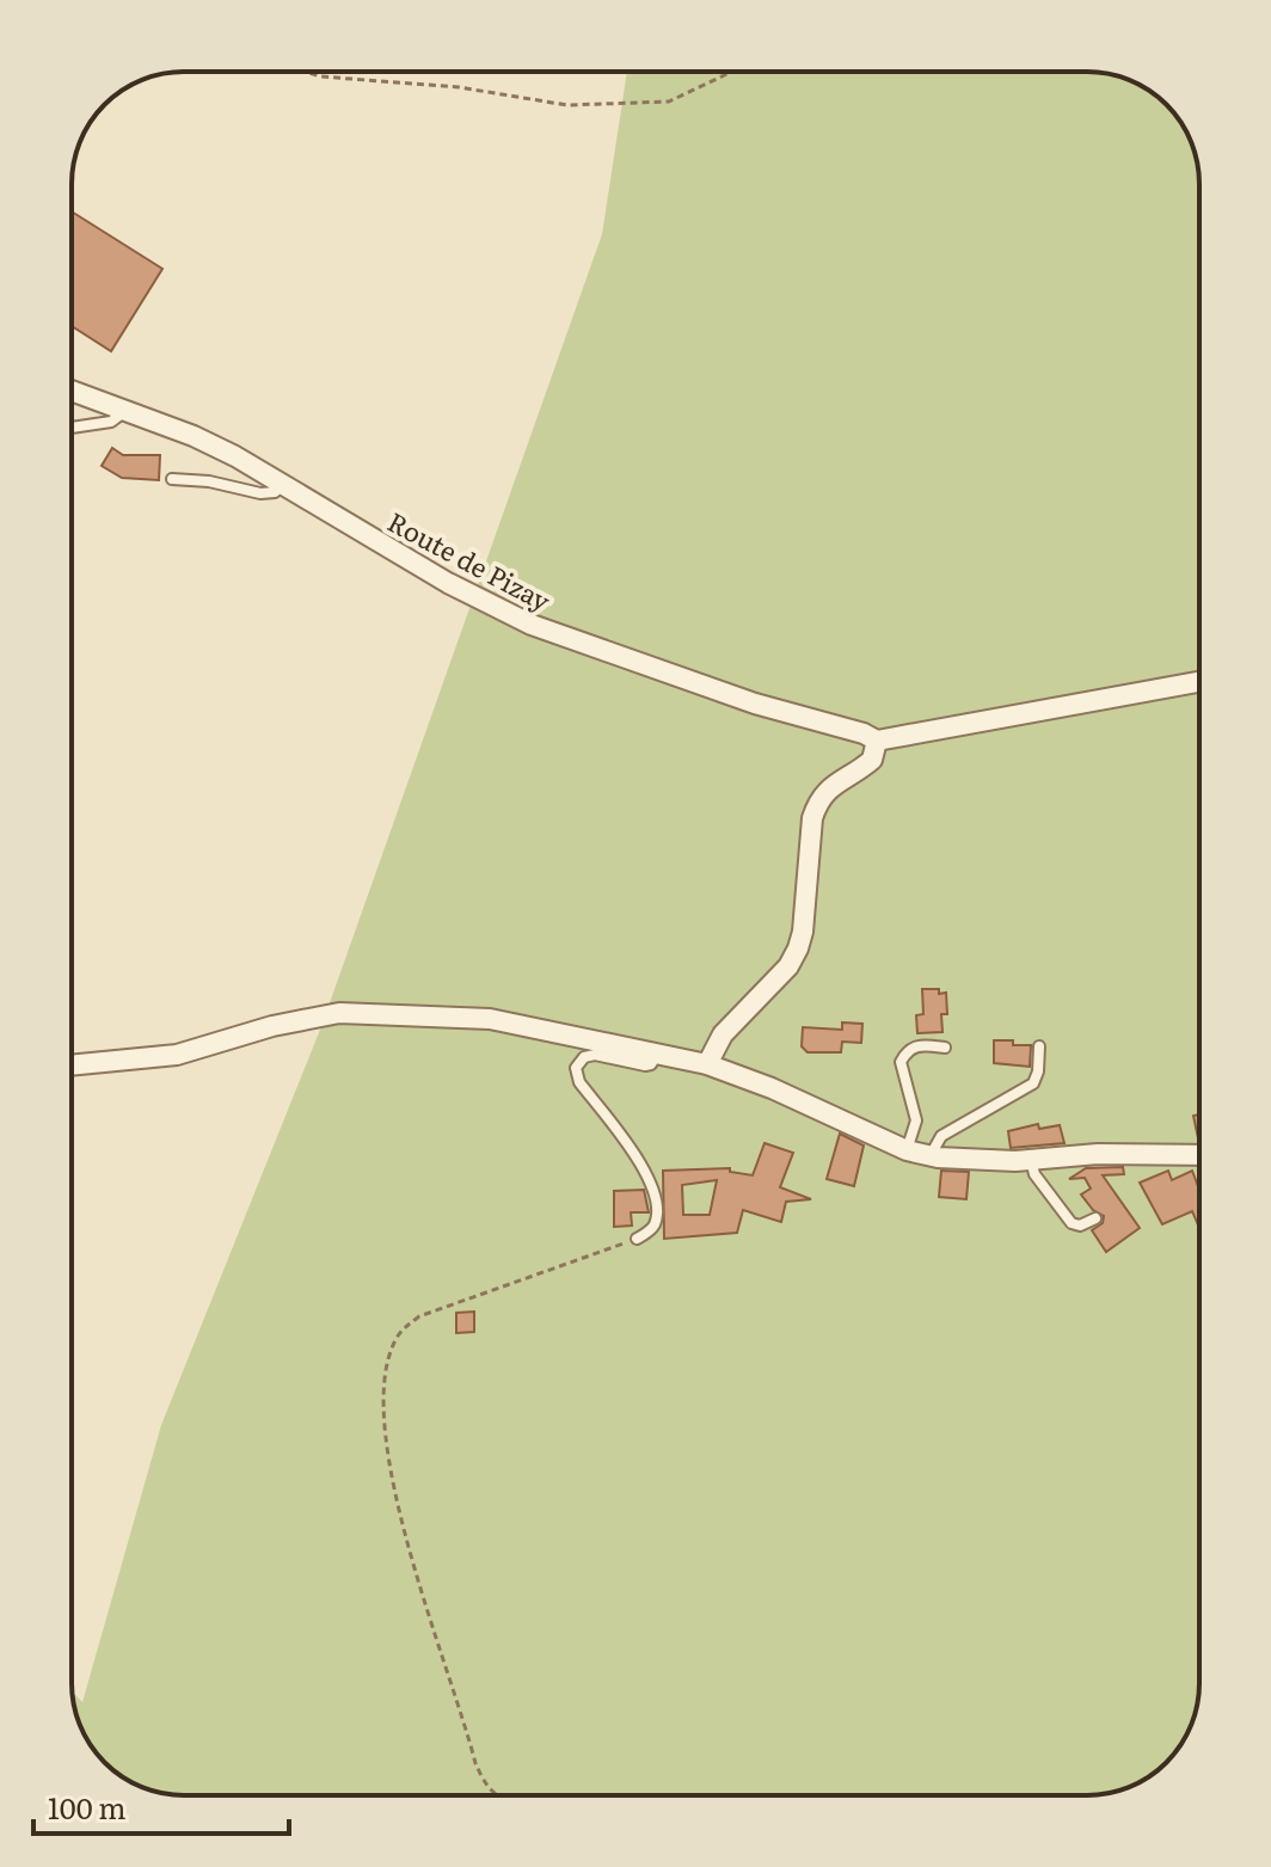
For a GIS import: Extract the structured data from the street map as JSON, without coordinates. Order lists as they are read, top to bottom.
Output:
{
  "streets": {
    "street": ["Route de Pizay"]
  },
  "scale_bar": "100 m"
}
